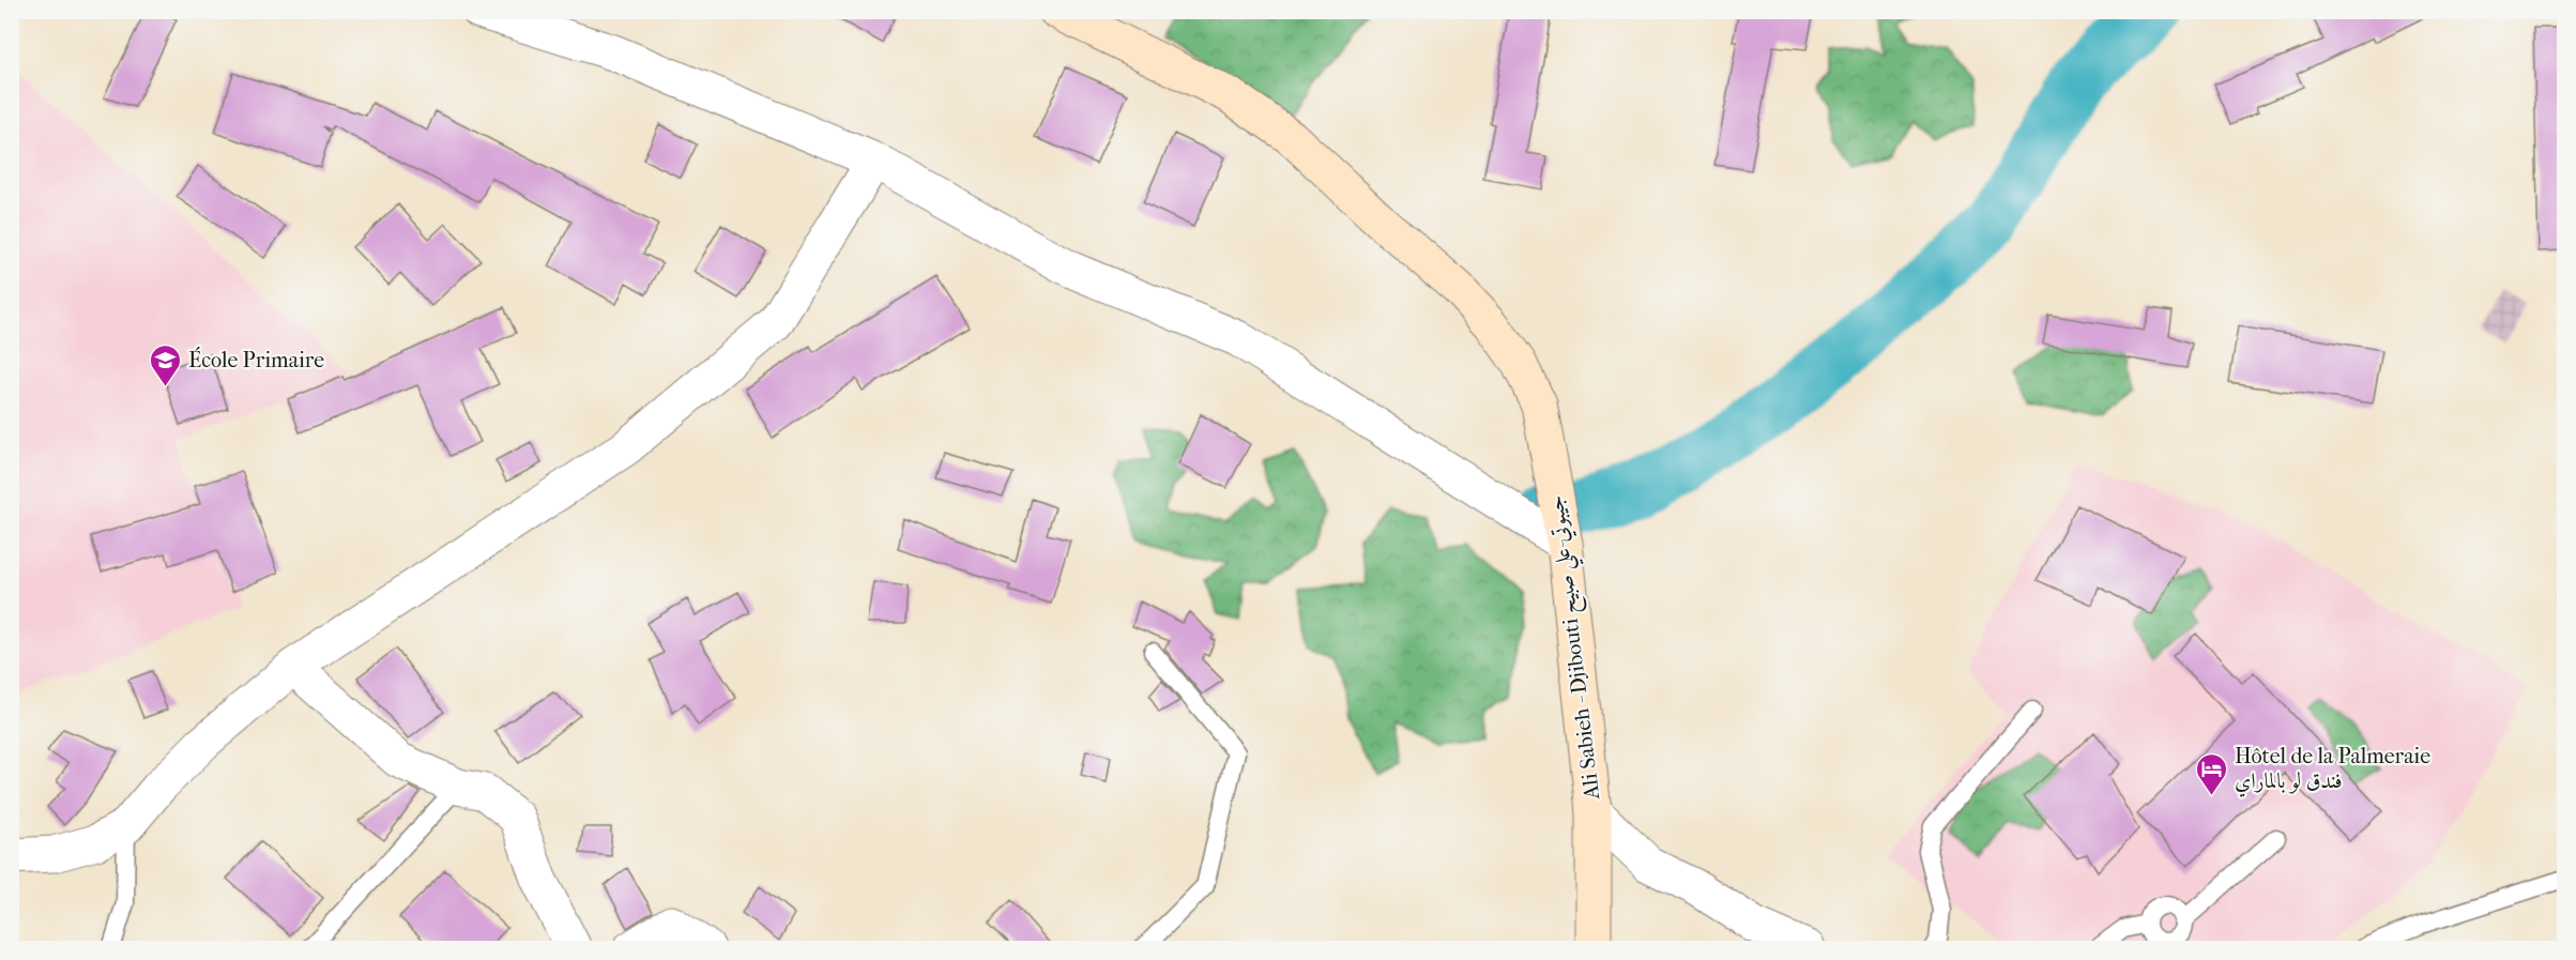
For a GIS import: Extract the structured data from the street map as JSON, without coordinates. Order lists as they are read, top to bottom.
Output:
{
  "streets": {
    "main road": ["Ali Sabieh - Djibouti جيبوتي-علي صبيح"]
  },
  "places": {
    "school or university": ["École Primaire"],
    "hotel": ["Hôtel de la Palmeraie فندق لو بالماراي"]
  }
}
